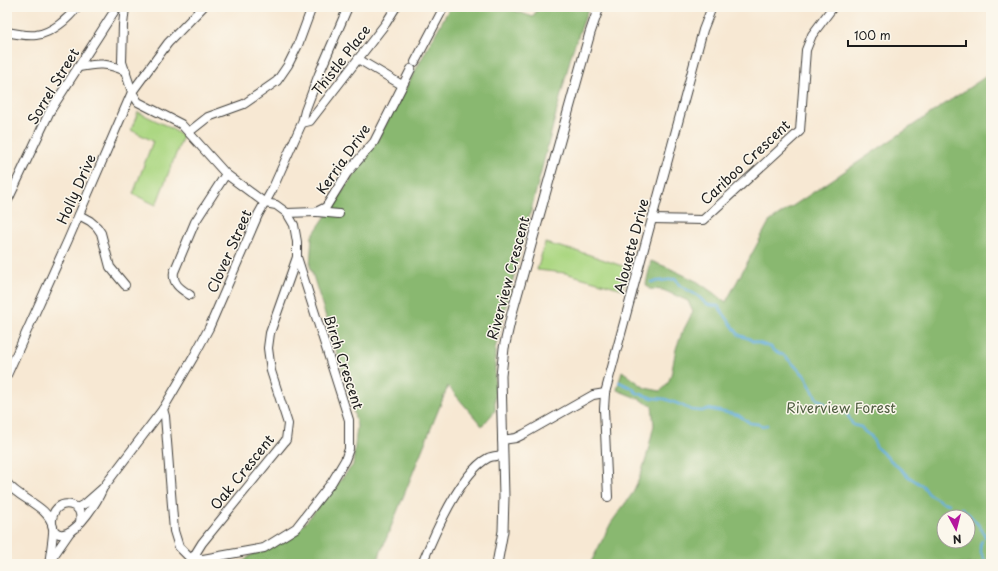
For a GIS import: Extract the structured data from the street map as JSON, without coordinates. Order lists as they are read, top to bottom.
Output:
{
  "streets": {
    "street": [
      "Thistle Place",
      "Sorrel Street",
      "Kerria Drive",
      "Cariboo Crescent",
      "Holly Drive",
      "Alouette Drive",
      "Clover Street",
      "Riverview Crescent",
      "Birch Crescent",
      "Oak Crescent"
    ]
  },
  "crossings": [
    ["Thistle Place", "Clover Street"],
    ["Kerria Drive", "Oak Crescent"],
    ["Cariboo Crescent", "Alouette Drive"],
    ["Birch Crescent", "Oak Crescent"]
  ],
  "parks": ["Riverview Forest"],
  "scale_bar": "100 m",
  "north": "bottom"
}
